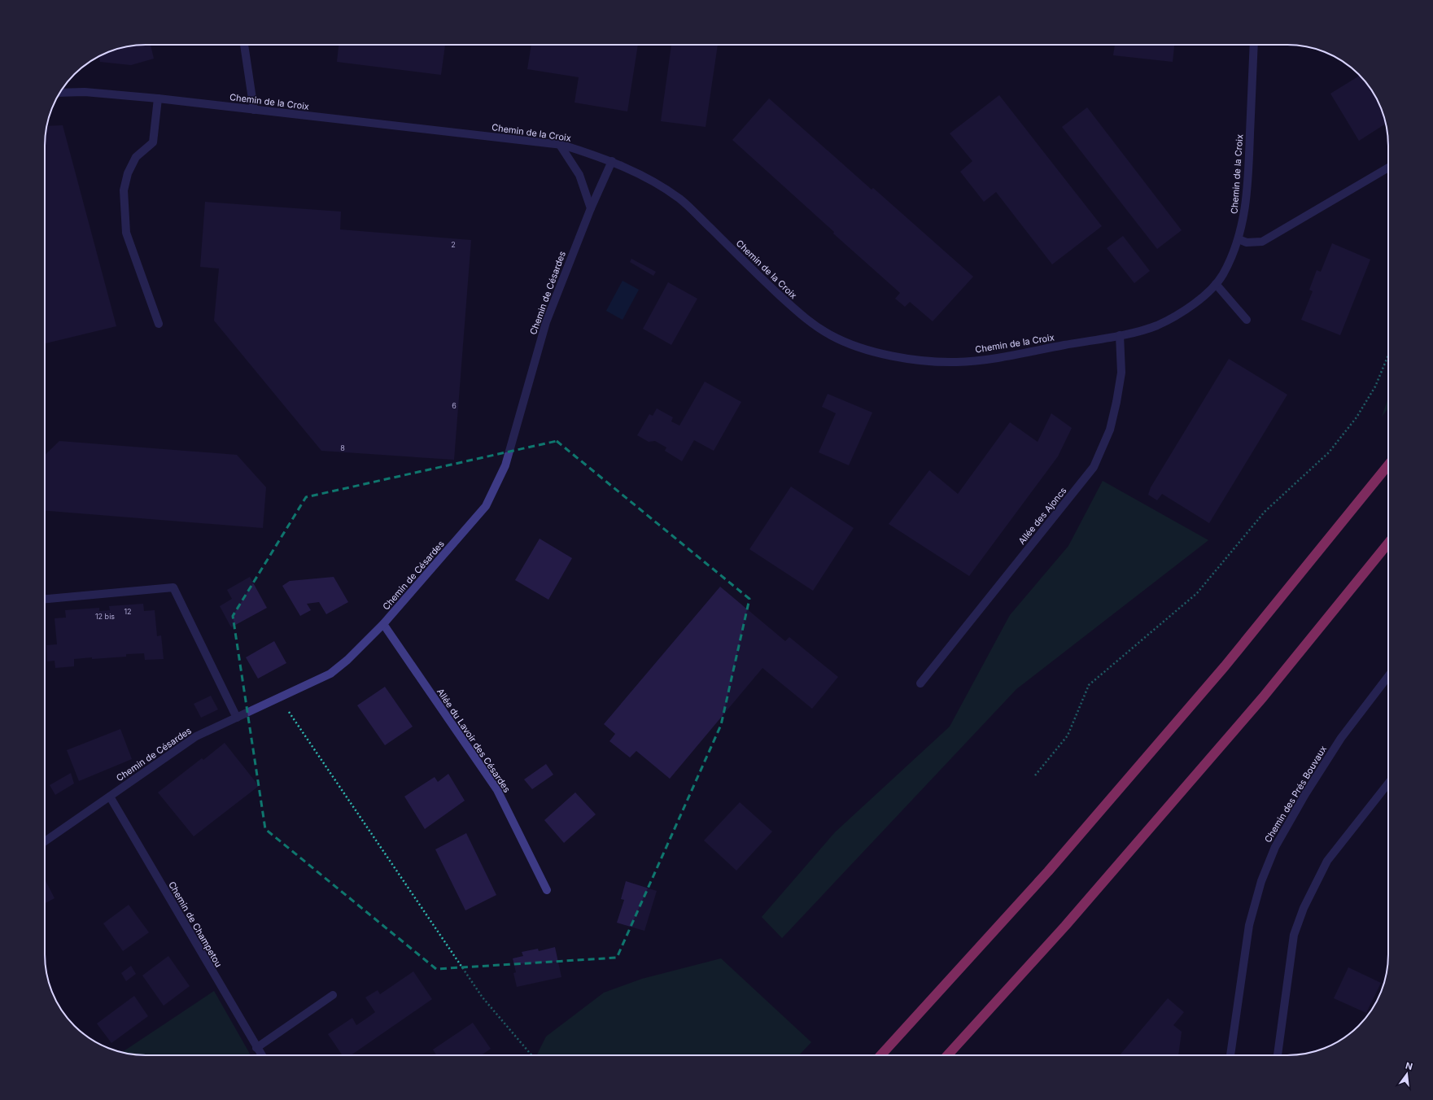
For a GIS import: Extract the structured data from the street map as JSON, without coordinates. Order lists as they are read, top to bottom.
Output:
{
  "streets": {
    "street": [
      "Chemin de la Croix",
      "Chemin de Césardes",
      "Allée des Ajoncs",
      "Allée du Lavoir des Césardes",
      "Chemin des Prés Bouvaux",
      "Chemin de Champetou"
    ]
  },
  "crossings": [
    ["Chemin de la Croix", "Chemin de Césardes"],
    ["Chemin de la Croix", "Allée des Ajoncs"],
    ["Chemin de Césardes", "Allée du Lavoir des Césardes"],
    ["Chemin de Césardes", "Chemin de Champetou"]
  ],
  "house_numbers": [
    "2",
    "6",
    "8",
    "12",
    "12 bis"
  ],
  "north": "top"
}
